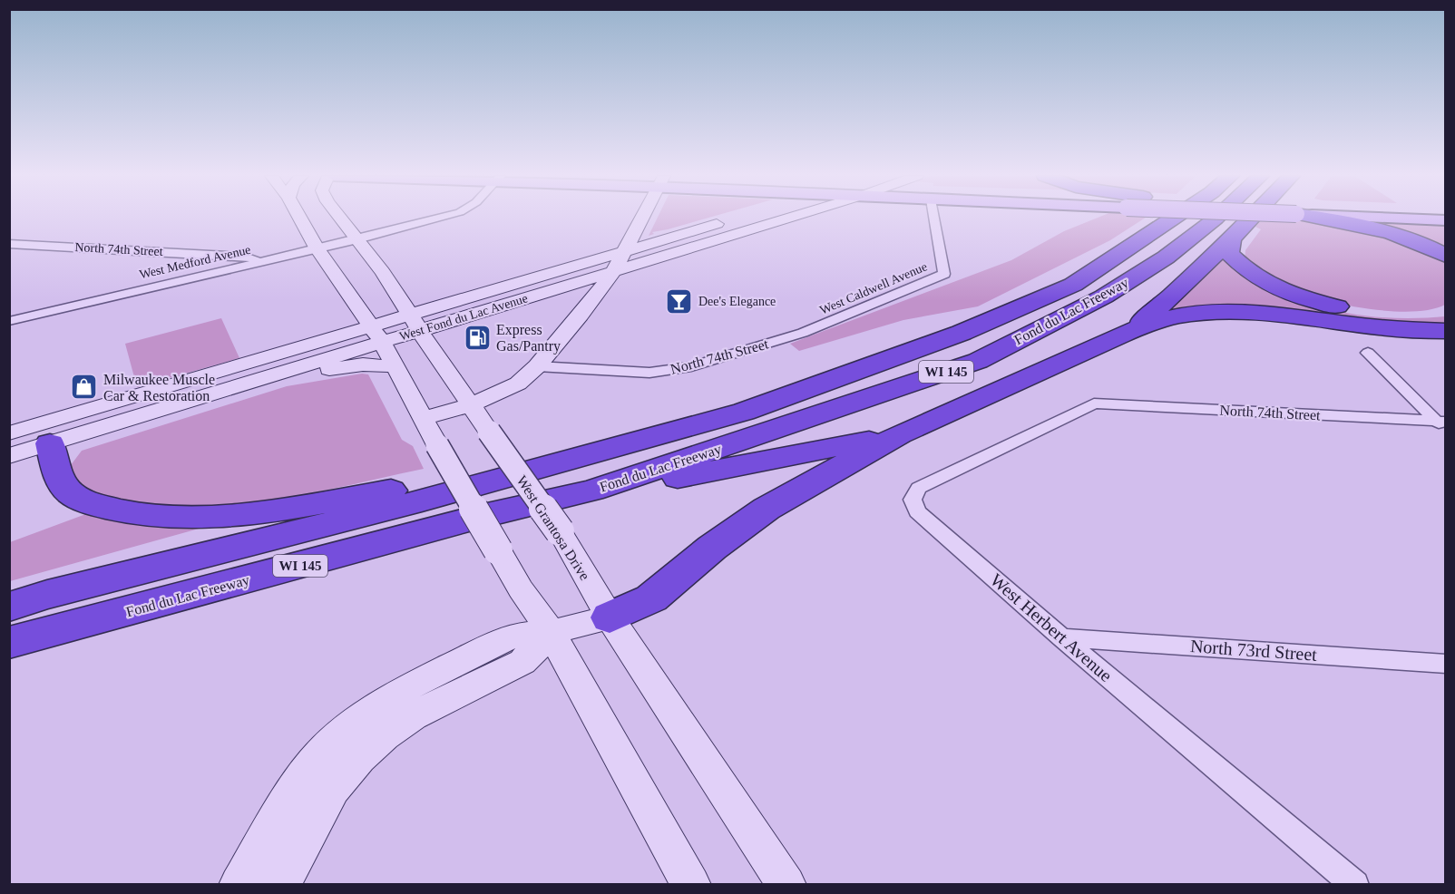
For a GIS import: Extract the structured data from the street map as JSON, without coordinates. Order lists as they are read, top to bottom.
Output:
{
  "streets": {
    "highway": ["Fond du Lac Freeway", "WI 145"],
    "street": [
      "North 74th Street",
      "West Medford Avenue",
      "West Caldwell Avenue",
      "West Fond du Lac Avenue",
      "West Grantosa Drive",
      "West Herbert Avenue",
      "North 73rd Street"
    ]
  },
  "crossings": [
    ["North 74th Street", "West Medford Avenue"],
    ["North 74th Street", "West Caldwell Avenue"],
    ["North 74th Street", "West Herbert Avenue"],
    ["West Medford Avenue", "West Grantosa Drive"],
    ["West Fond du Lac Avenue", "West Grantosa Drive"],
    ["West Herbert Avenue", "North 73rd Street"]
  ],
  "places": {
    "bar": ["Dee's Elegance"],
    "fuel station": ["Express Gas/Pantry"],
    "shop": ["Milwaukee Muscle Car & Restoration"]
  }
}
